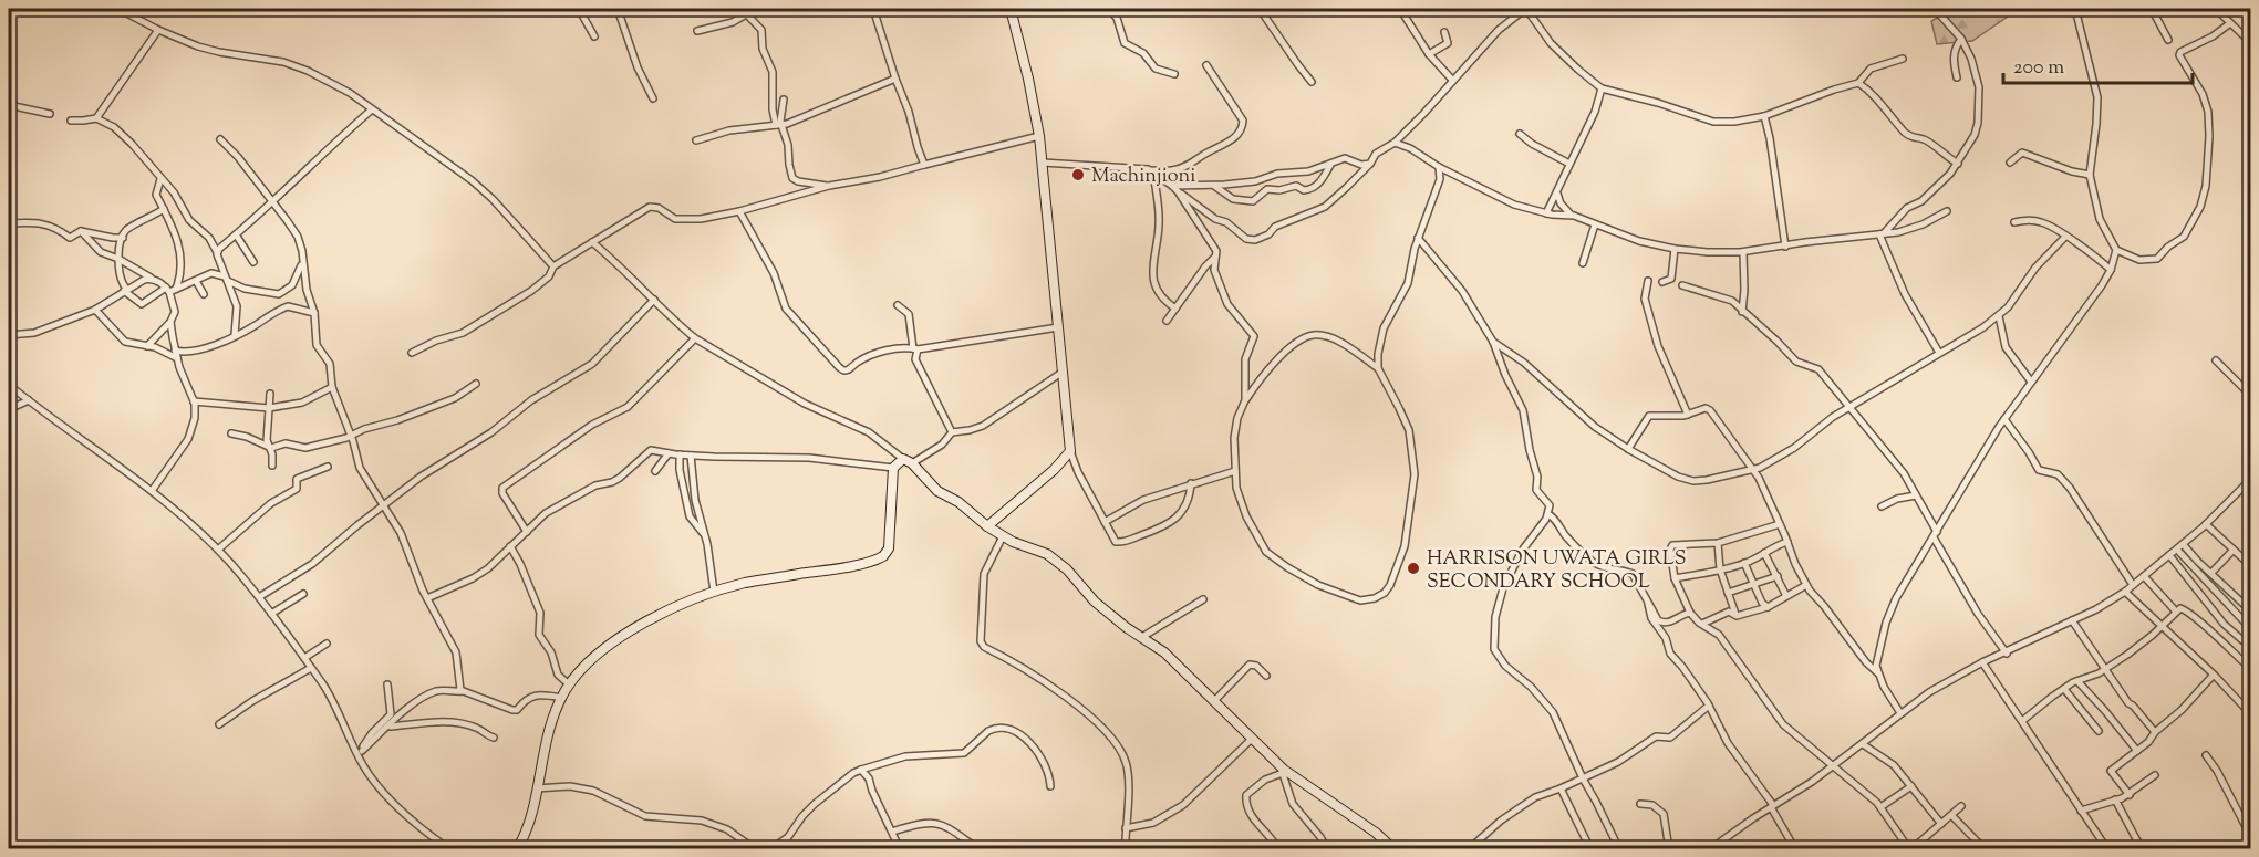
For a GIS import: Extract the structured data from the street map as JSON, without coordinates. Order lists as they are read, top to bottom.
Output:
{
  "places": ["Machinjioni", "HARRISON UWATA GIRLS SECONDARY SCHOOL"],
  "scale_bar": "200 m"
}
